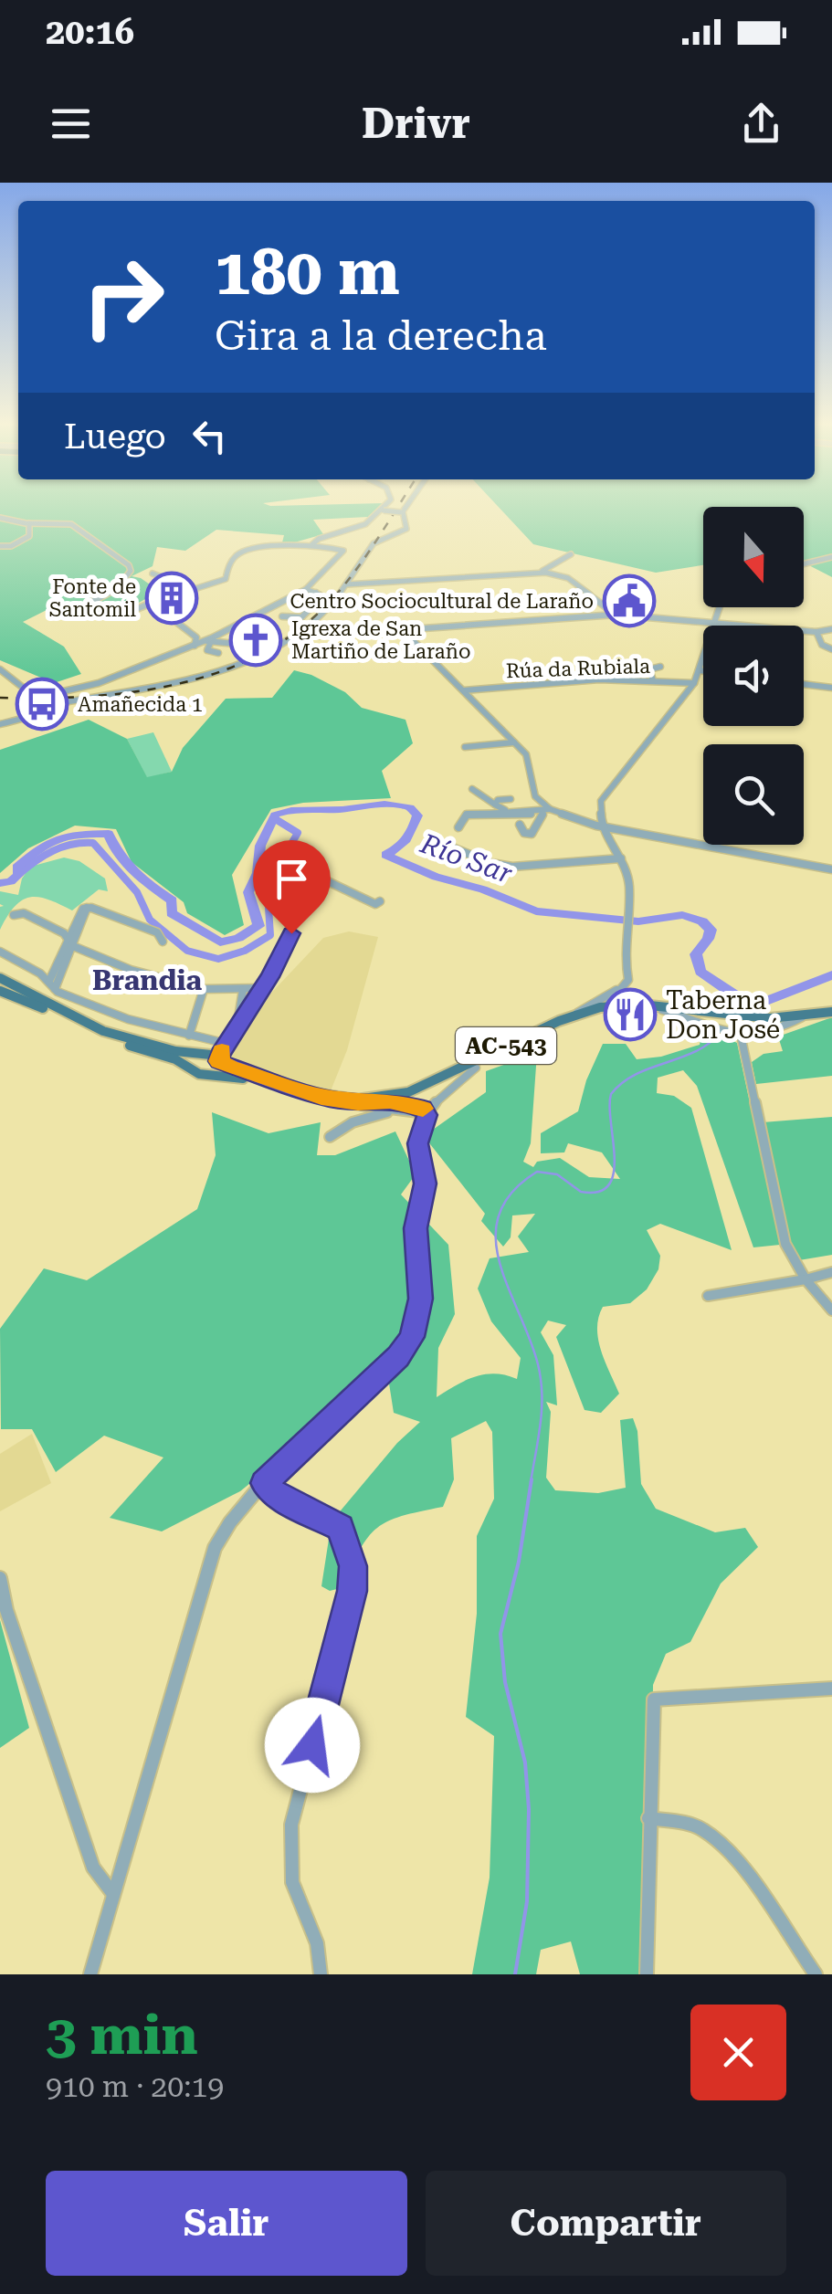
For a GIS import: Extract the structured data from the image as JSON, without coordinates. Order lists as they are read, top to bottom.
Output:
{
  "streets": {
    "main road": ["AC-543"],
    "street": ["Rúa da Rubiala"]
  },
  "districts": ["Brandia"],
  "water": ["Río Sar"],
  "places": {
    "building": ["Fonte de Santomil"],
    "public building": ["Centro Sociocultural de Laraño"],
    "church": ["Igrexa de San Martiño de Laraño"],
    "bus stop": ["Amañecida 1"],
    "restaurant": ["Taberna Don José"]
  },
  "north": "bottom",
  "page": {
    "status": "20:16",
    "header": "Drivr",
    "turn": ["180 m", "Gira a la derecha"],
    "then": "Luego",
    "heading": ["3 min", "910 m · 20:19"],
    "buttons": ["Salir", "Compartir"]
  }
}
